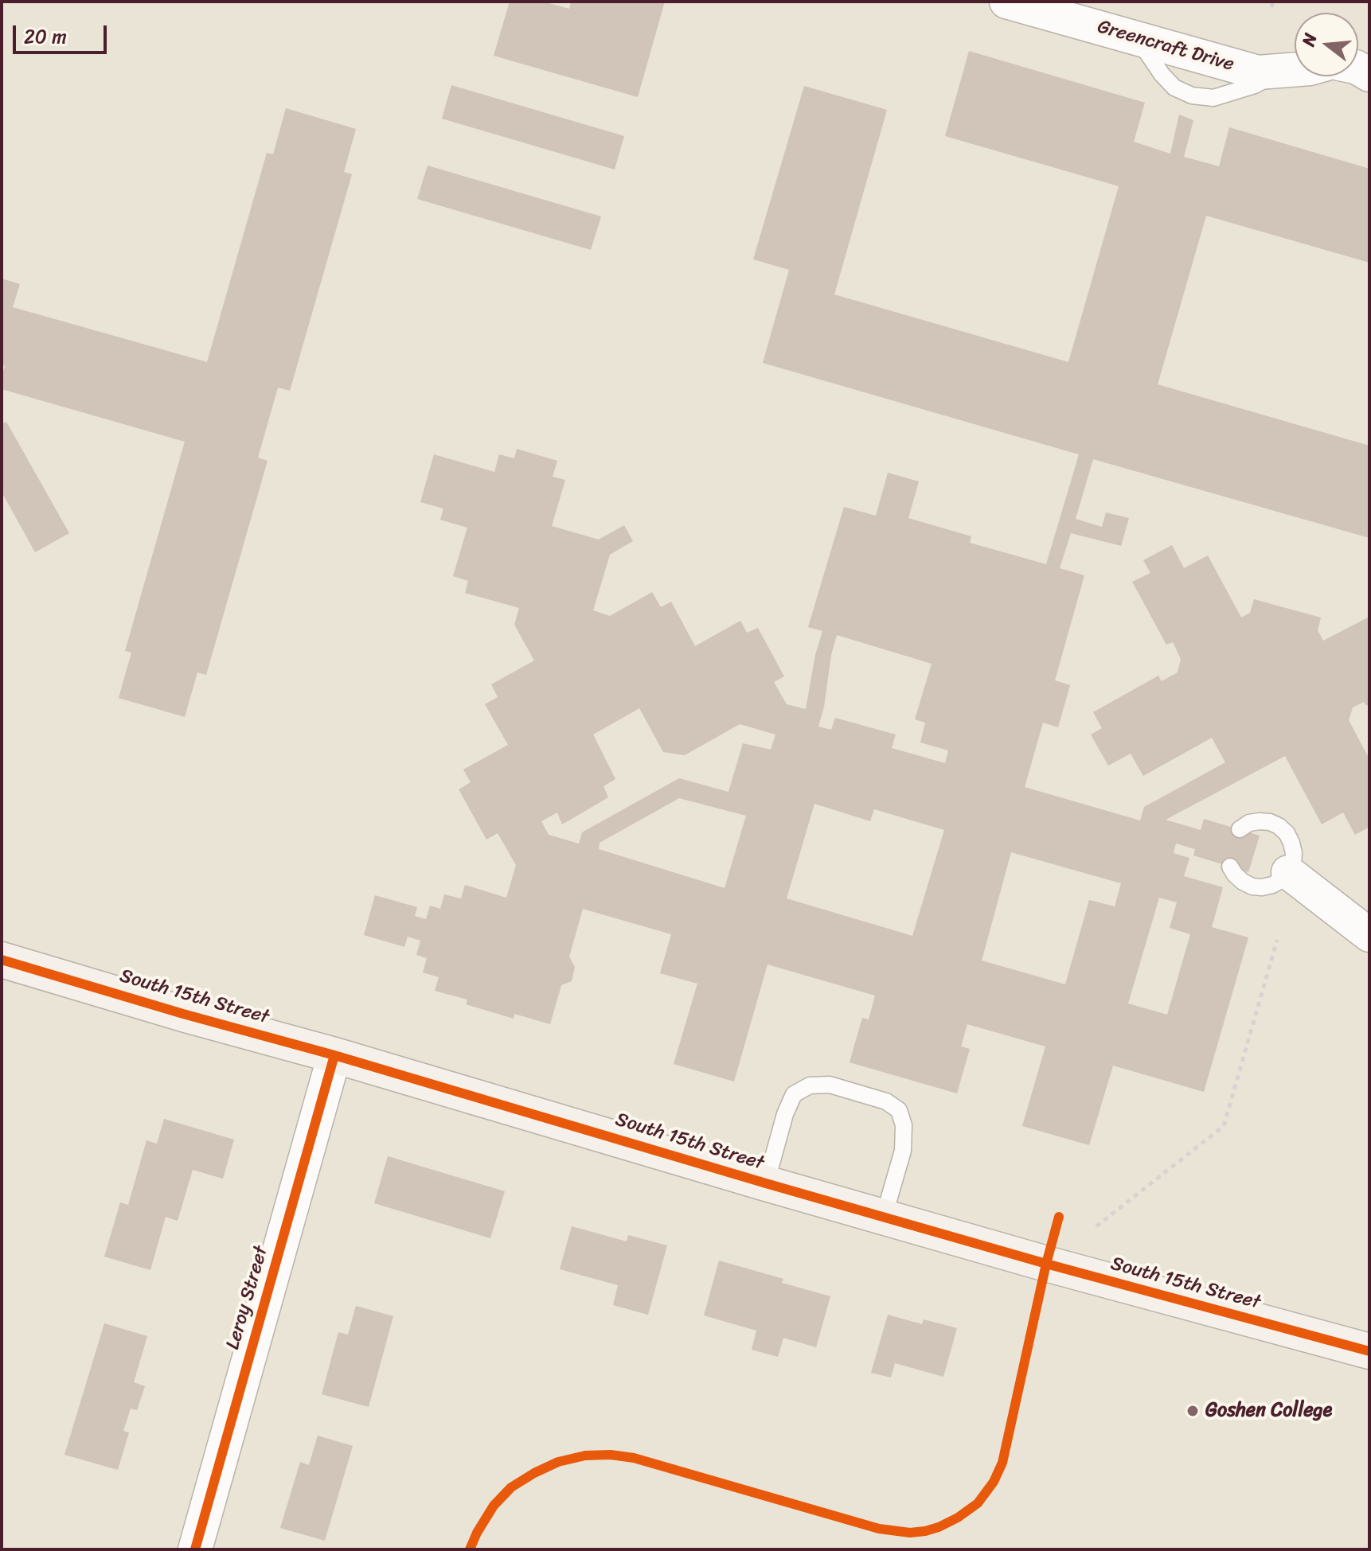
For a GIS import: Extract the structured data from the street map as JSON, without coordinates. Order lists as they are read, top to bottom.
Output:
{
  "streets": {
    "street": ["Greencraft Drive", "South 15th Street", "Leroy Street"]
  },
  "crossings": [
    ["South 15th Street", "Leroy Street"]
  ],
  "places": ["Goshen College"],
  "scale_bar": "20 m",
  "north": "left"
}
